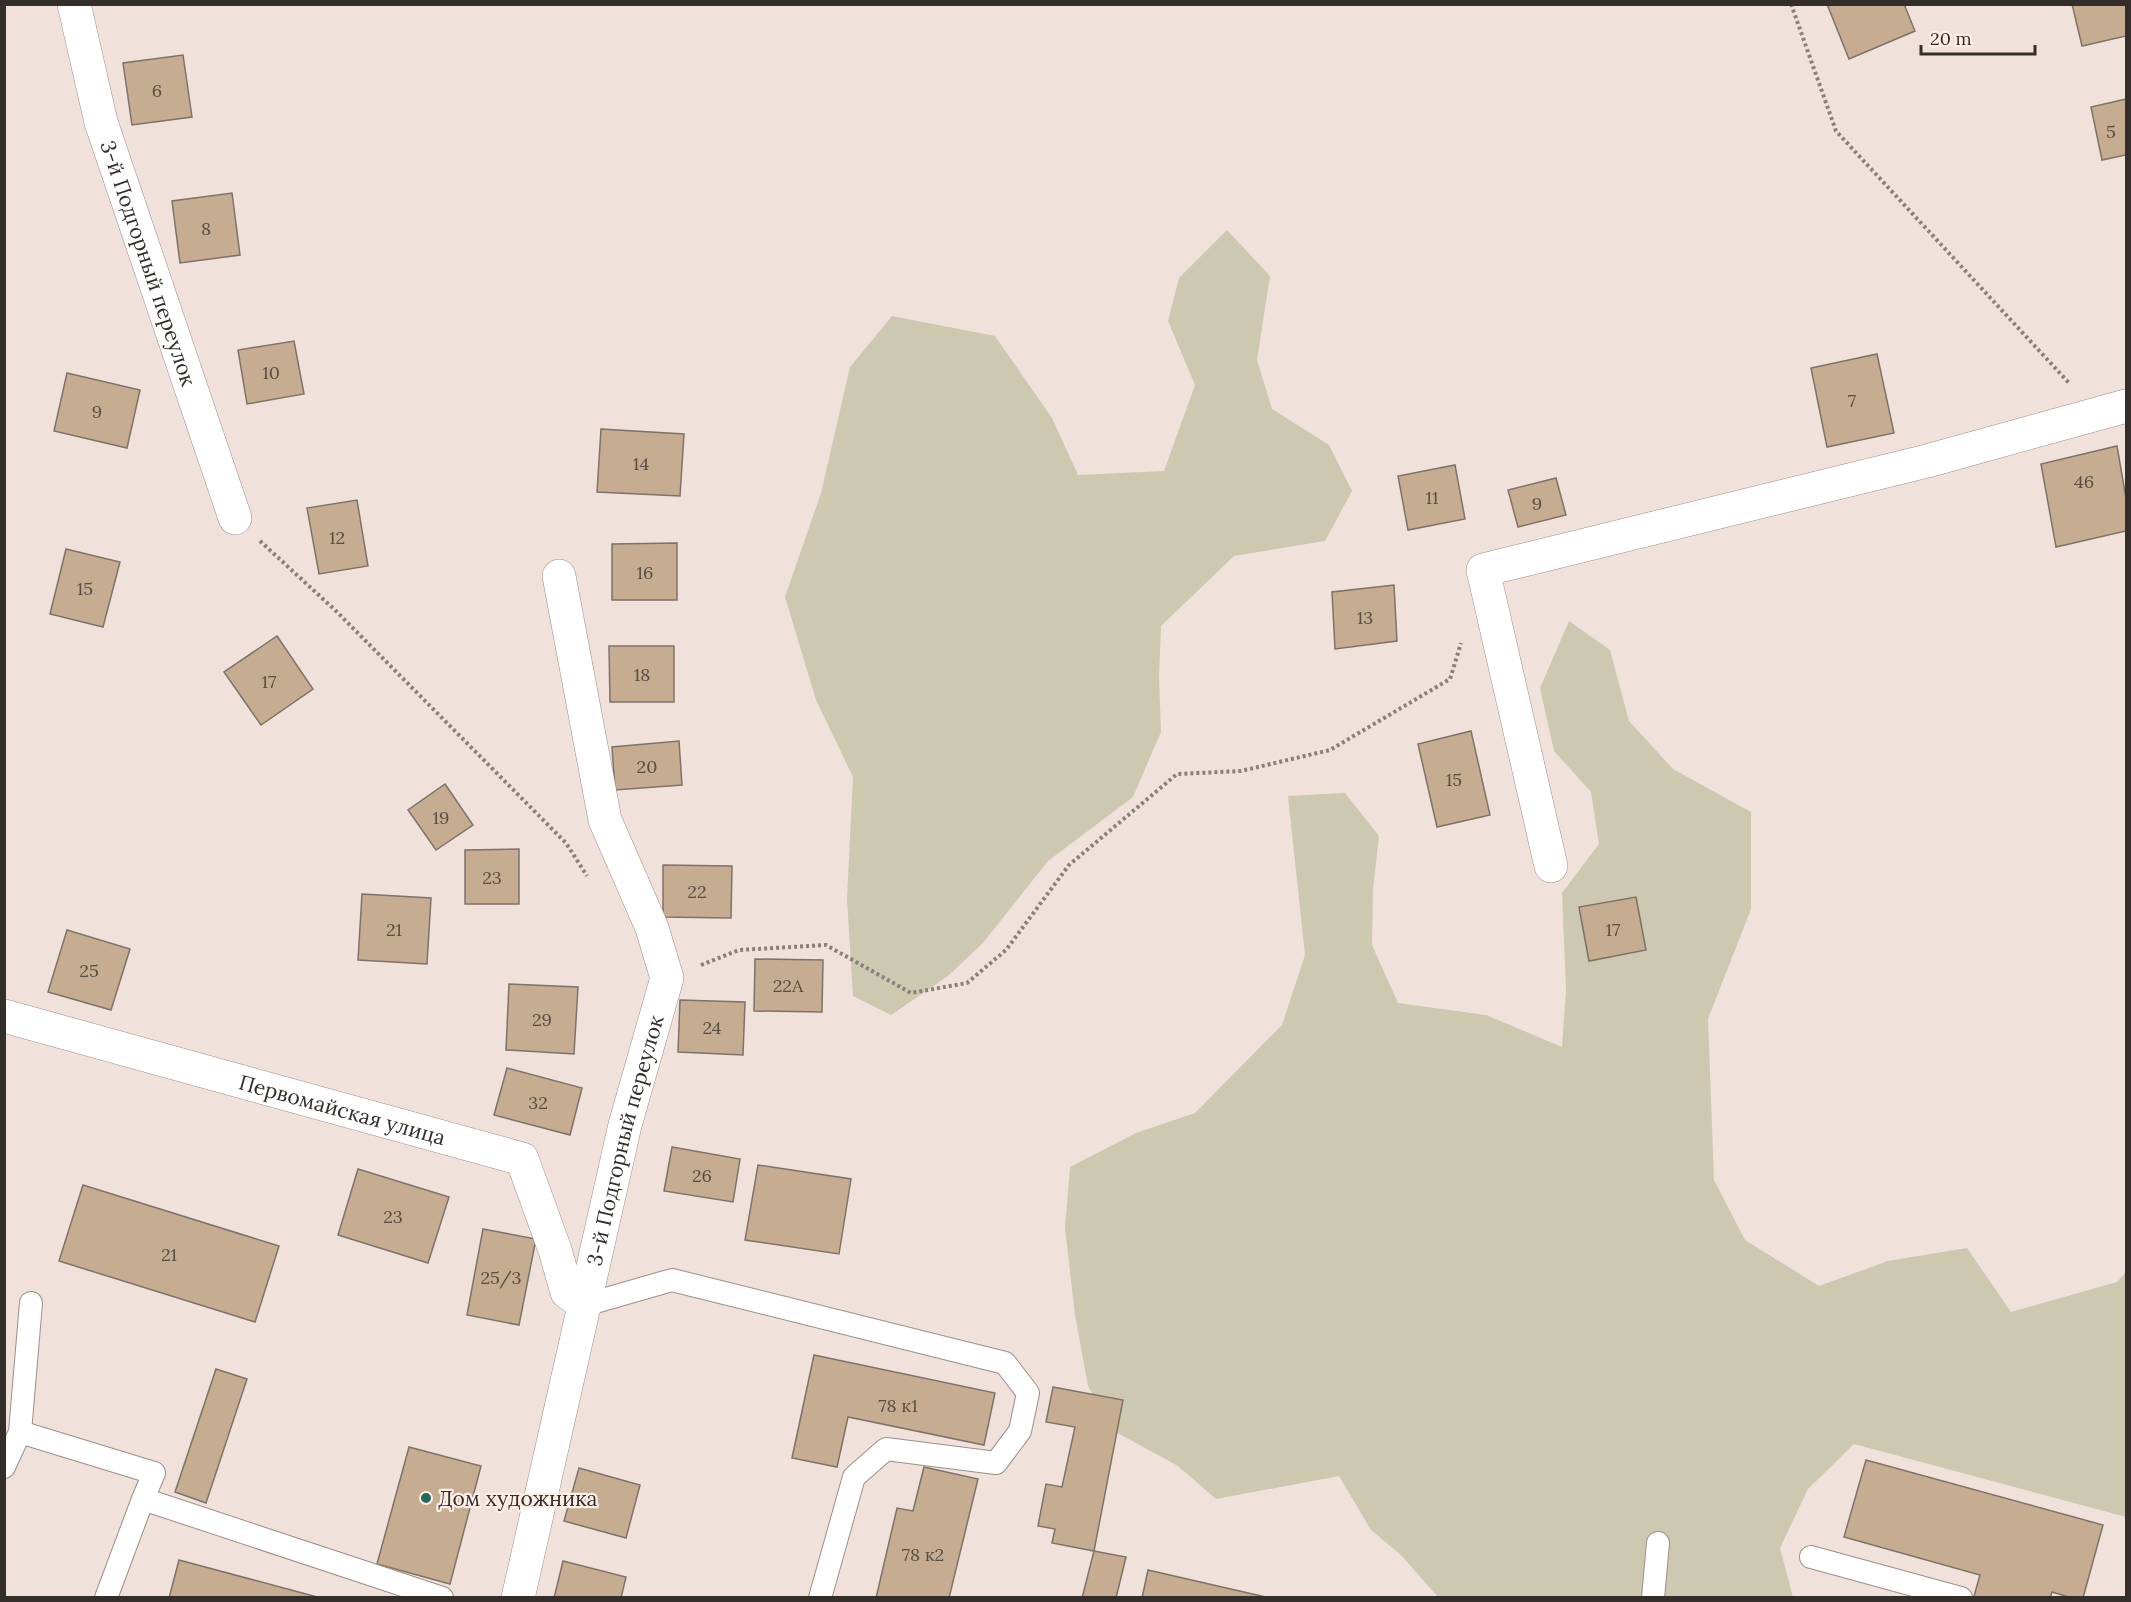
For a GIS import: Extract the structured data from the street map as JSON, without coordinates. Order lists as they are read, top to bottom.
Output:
{
  "streets": {
    "street": ["3-й Подгорный переулок", "Первомайская улица"]
  },
  "crossings": [
    ["3-й Подгорный переулок", "Первомайская улица"]
  ],
  "places": ["Дом художника"],
  "house_numbers": [
    "6",
    "5",
    "8",
    "10",
    "7",
    "9",
    "14",
    "46",
    "11",
    "9",
    "12",
    "16",
    "15",
    "13",
    "18",
    "17",
    "20",
    "15",
    "19",
    "23",
    "22",
    "21",
    "17",
    "25",
    "22А",
    "29",
    "24",
    "32",
    "26",
    "23",
    "21",
    "25/3",
    "78 к1",
    "78 к2"
  ],
  "scale_bar": "20 m"
}
